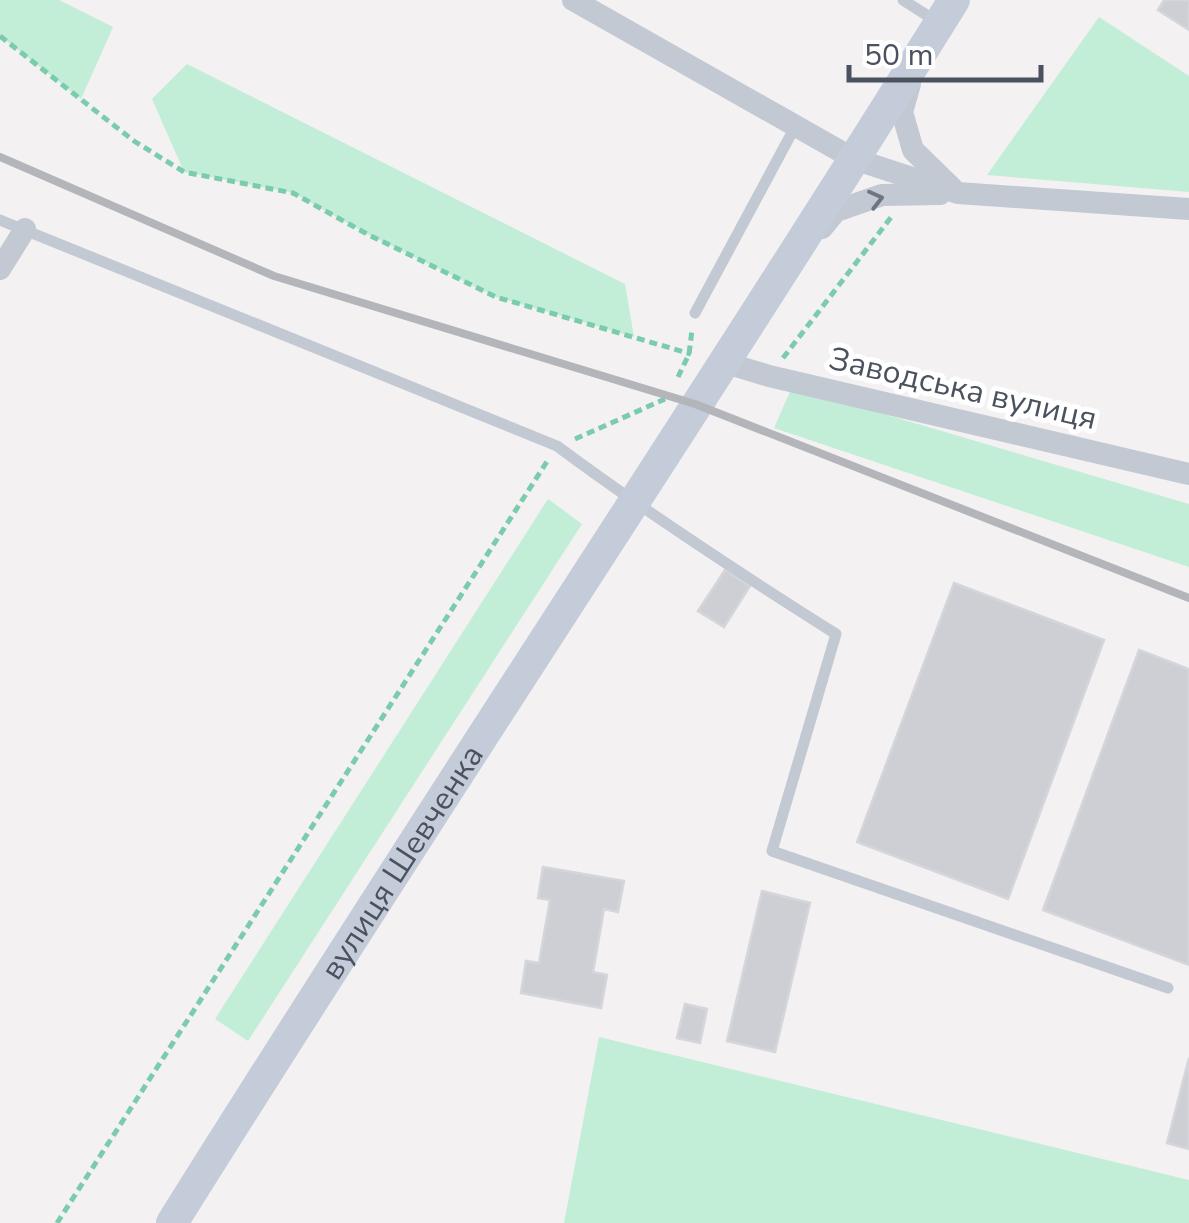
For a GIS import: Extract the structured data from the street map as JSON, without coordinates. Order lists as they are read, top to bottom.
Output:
{
  "streets": {
    "main road": ["вулиця Шевченка"],
    "street": ["Заводська вулиця"]
  },
  "crossings": [
    ["Заводська вулиця", "вулиця Шевченка"]
  ],
  "scale_bar": "50 m"
}
